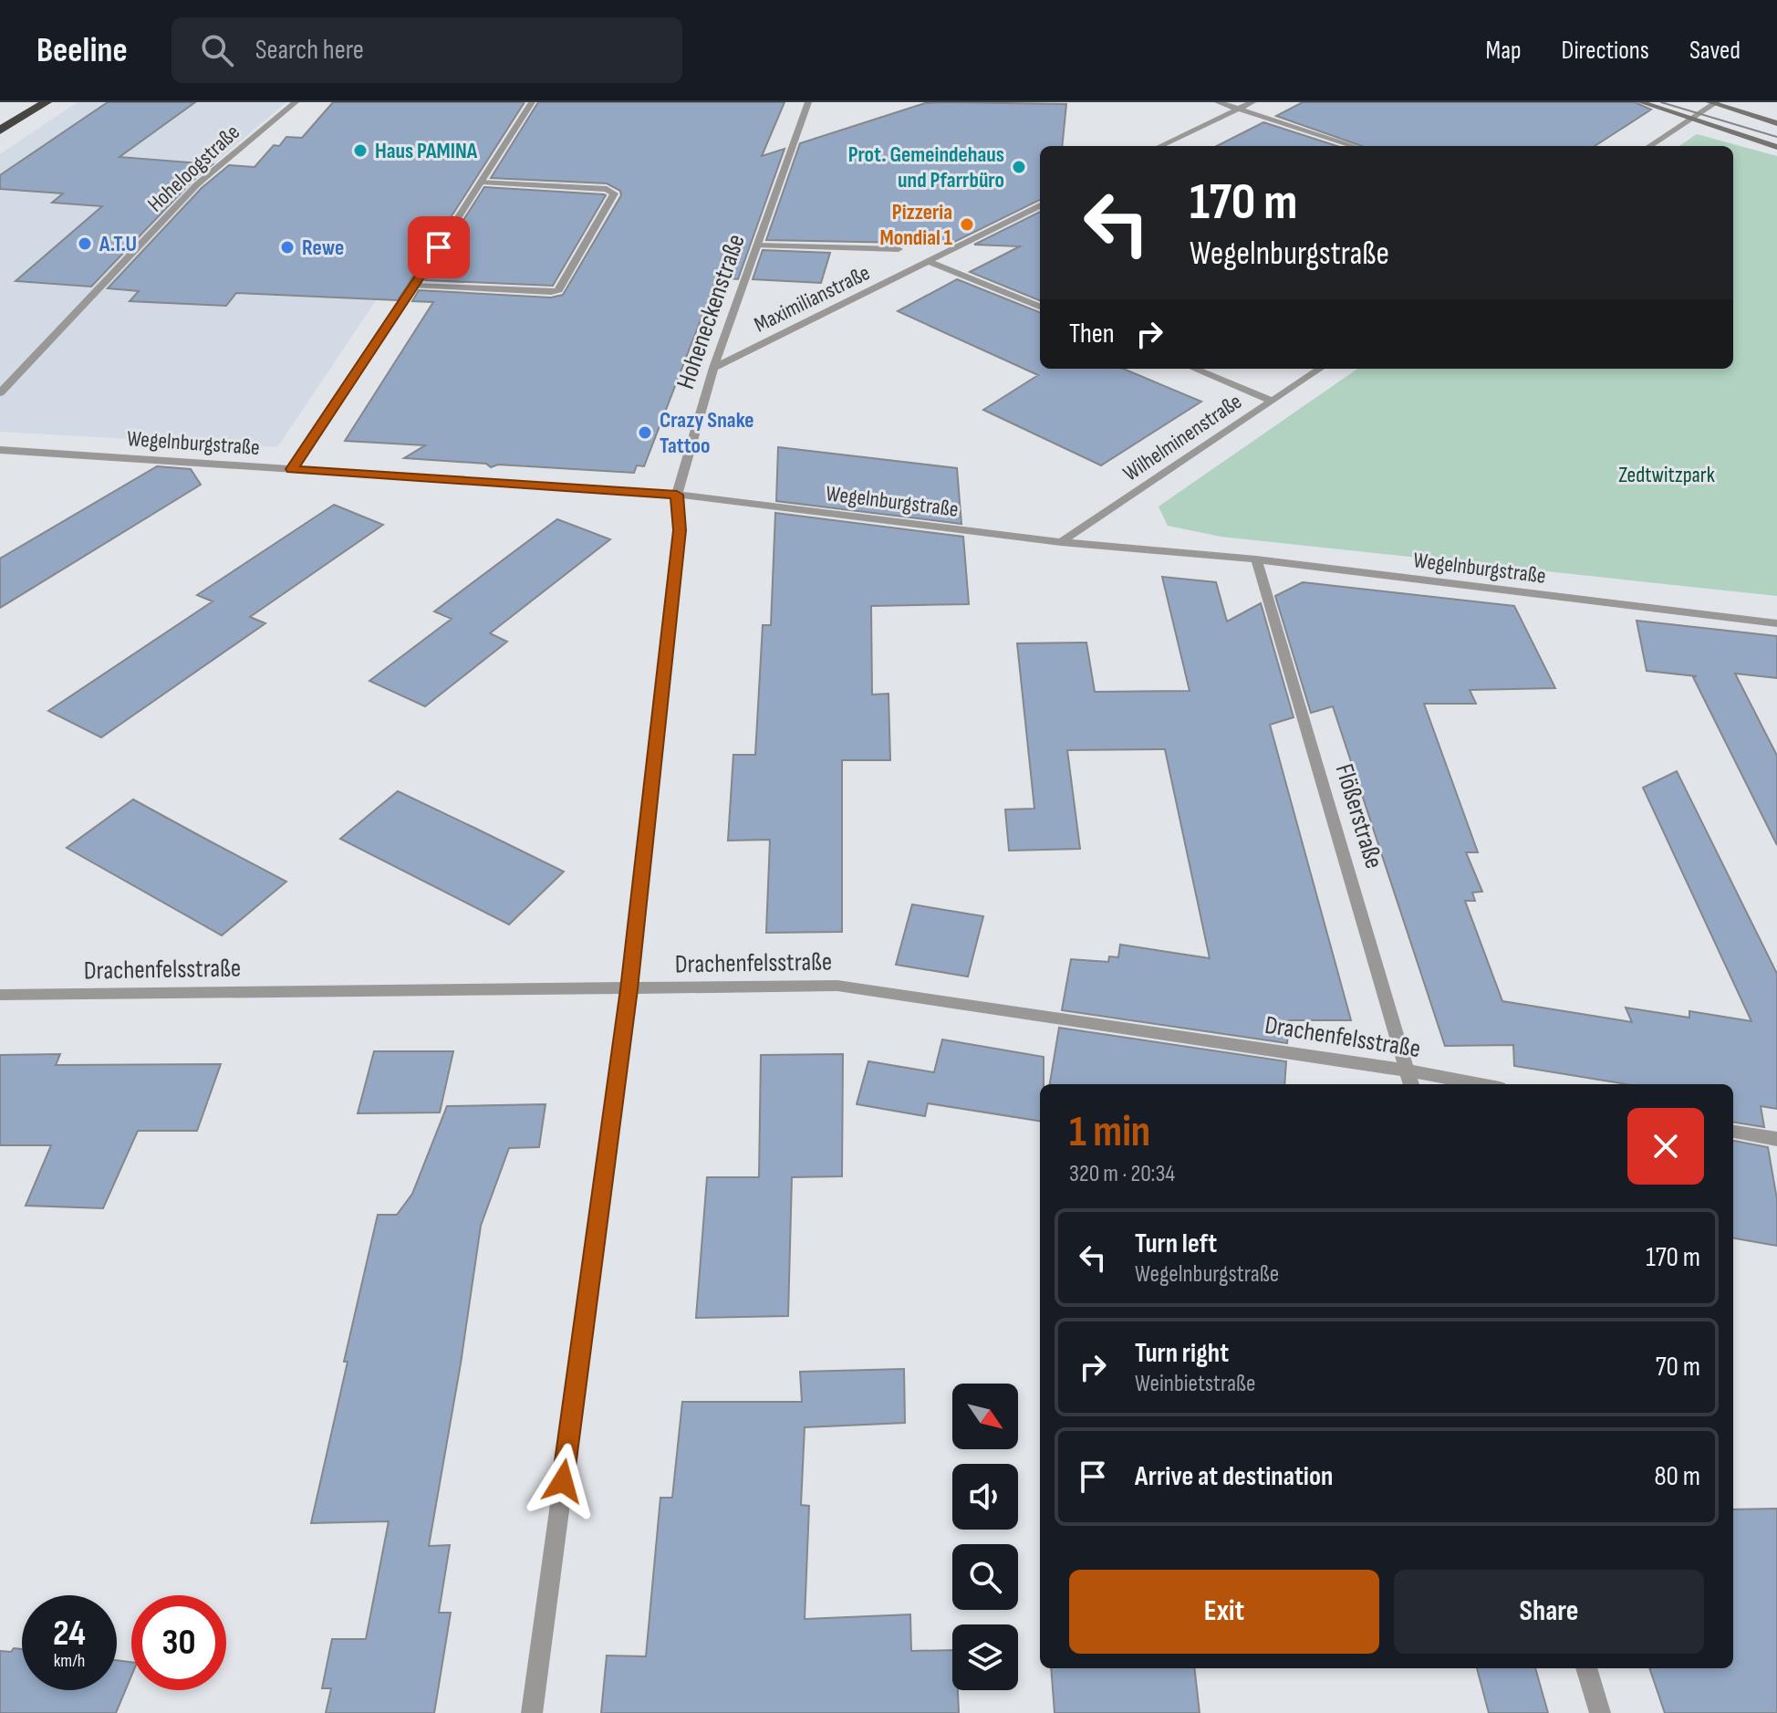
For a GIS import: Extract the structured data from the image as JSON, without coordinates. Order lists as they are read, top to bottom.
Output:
{
  "streets": {
    "street": [
      "Hoheloogstraße",
      "Maximilianstraße",
      "Hoheneckenstraße",
      "Wilhelminenstraße",
      "Wegelnburgstraße",
      "Flößerstraße",
      "Drachenfelsstraße"
    ]
  },
  "crossings": [
    ["Maximilianstraße", "Hoheneckenstraße"],
    ["Hoheneckenstraße", "Wegelnburgstraße"],
    ["Hoheneckenstraße", "Drachenfelsstraße"],
    ["Wilhelminenstraße", "Wegelnburgstraße"],
    ["Wegelnburgstraße", "Flößerstraße"],
    ["Flößerstraße", "Drachenfelsstraße"]
  ],
  "parks": ["Zedtwitzpark"],
  "places": [
    "Haus PAMINA",
    "Prot. Gemeindehaus und Pfarrbüro",
    "Pizzeria Mondial 1",
    "A.T.U",
    "Rewe",
    "Crazy Snake Tattoo"
  ],
  "north": "bottom right",
  "page": {
    "header": "Beeline",
    "search": "Search here",
    "nav": ["Map", "Directions", "Saved"],
    "turn": ["170 m", "Wegelnburgstraße"],
    "then": "Then",
    "heading": ["1 min", "320 m · 20:34"],
    "list": [
      {
        "name": "Turn left",
        "note": "Wegelnburgstraße",
        "value": "170 m"
      },
      {
        "name": "Turn right",
        "note": "Weinbietstraße",
        "value": "70 m"
      },
      {
        "name": "Arrive at destination",
        "value": "80 m"
      }
    ],
    "buttons": ["Exit", "Share"],
    "speed": "24 km/h",
    "limit": "30"
  }
}
